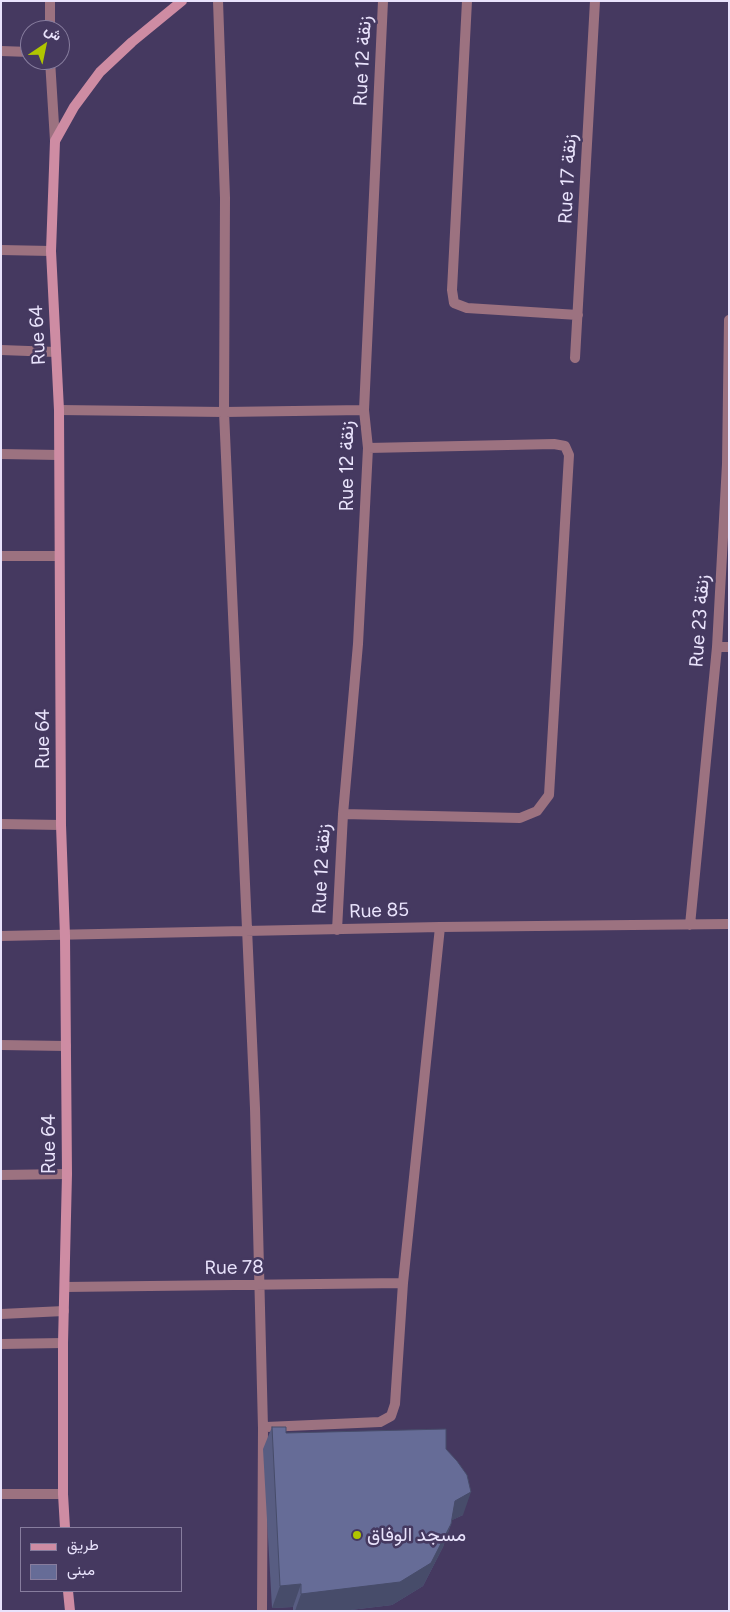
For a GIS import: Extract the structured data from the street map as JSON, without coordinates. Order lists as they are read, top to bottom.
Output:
{
  "streets": {
    "street": [
      "Rue 12 زنقة",
      "Rue 17 زنقة",
      "Rue 64",
      "Rue 23 زنقة",
      "Rue 85",
      "Rue 78"
    ]
  },
  "crossings": [
    ["Rue 12 زنقة", "Rue 85"],
    ["Rue 64", "Rue 85"],
    ["Rue 64", "Rue 78"],
    ["Rue 23 زنقة", "Rue 85"]
  ],
  "places": ["مسجد الوفاق"],
  "legend": ["طريق", "مبنى"],
  "north": "top right"
}
